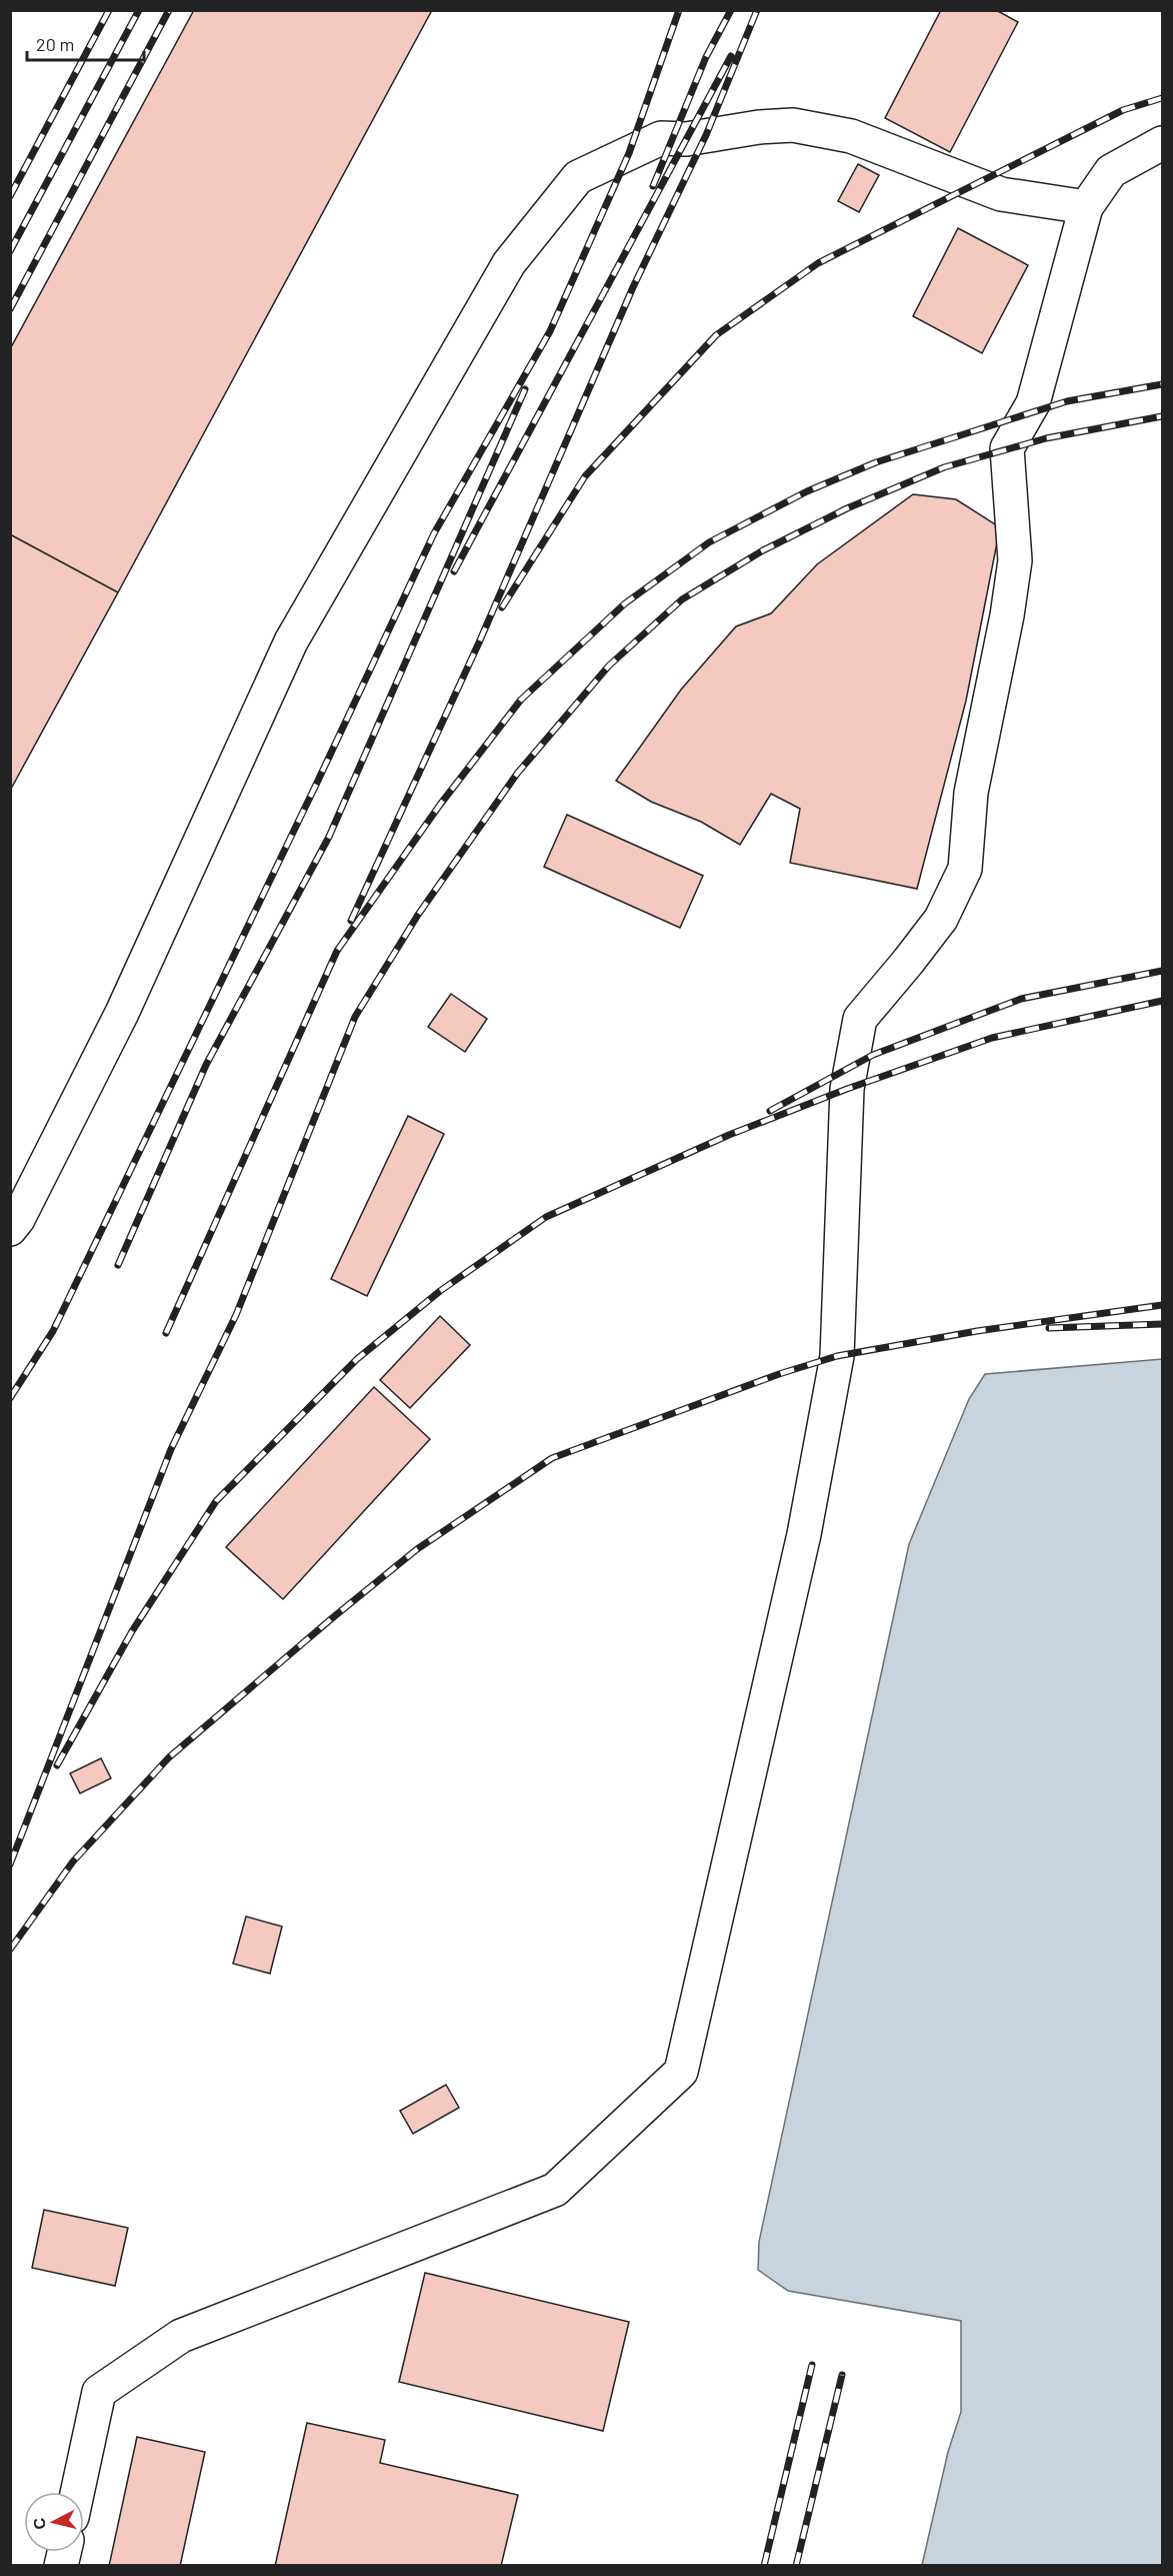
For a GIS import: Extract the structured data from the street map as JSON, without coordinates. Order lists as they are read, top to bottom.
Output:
{
  "scale_bar": "20 m",
  "north": "left"
}
